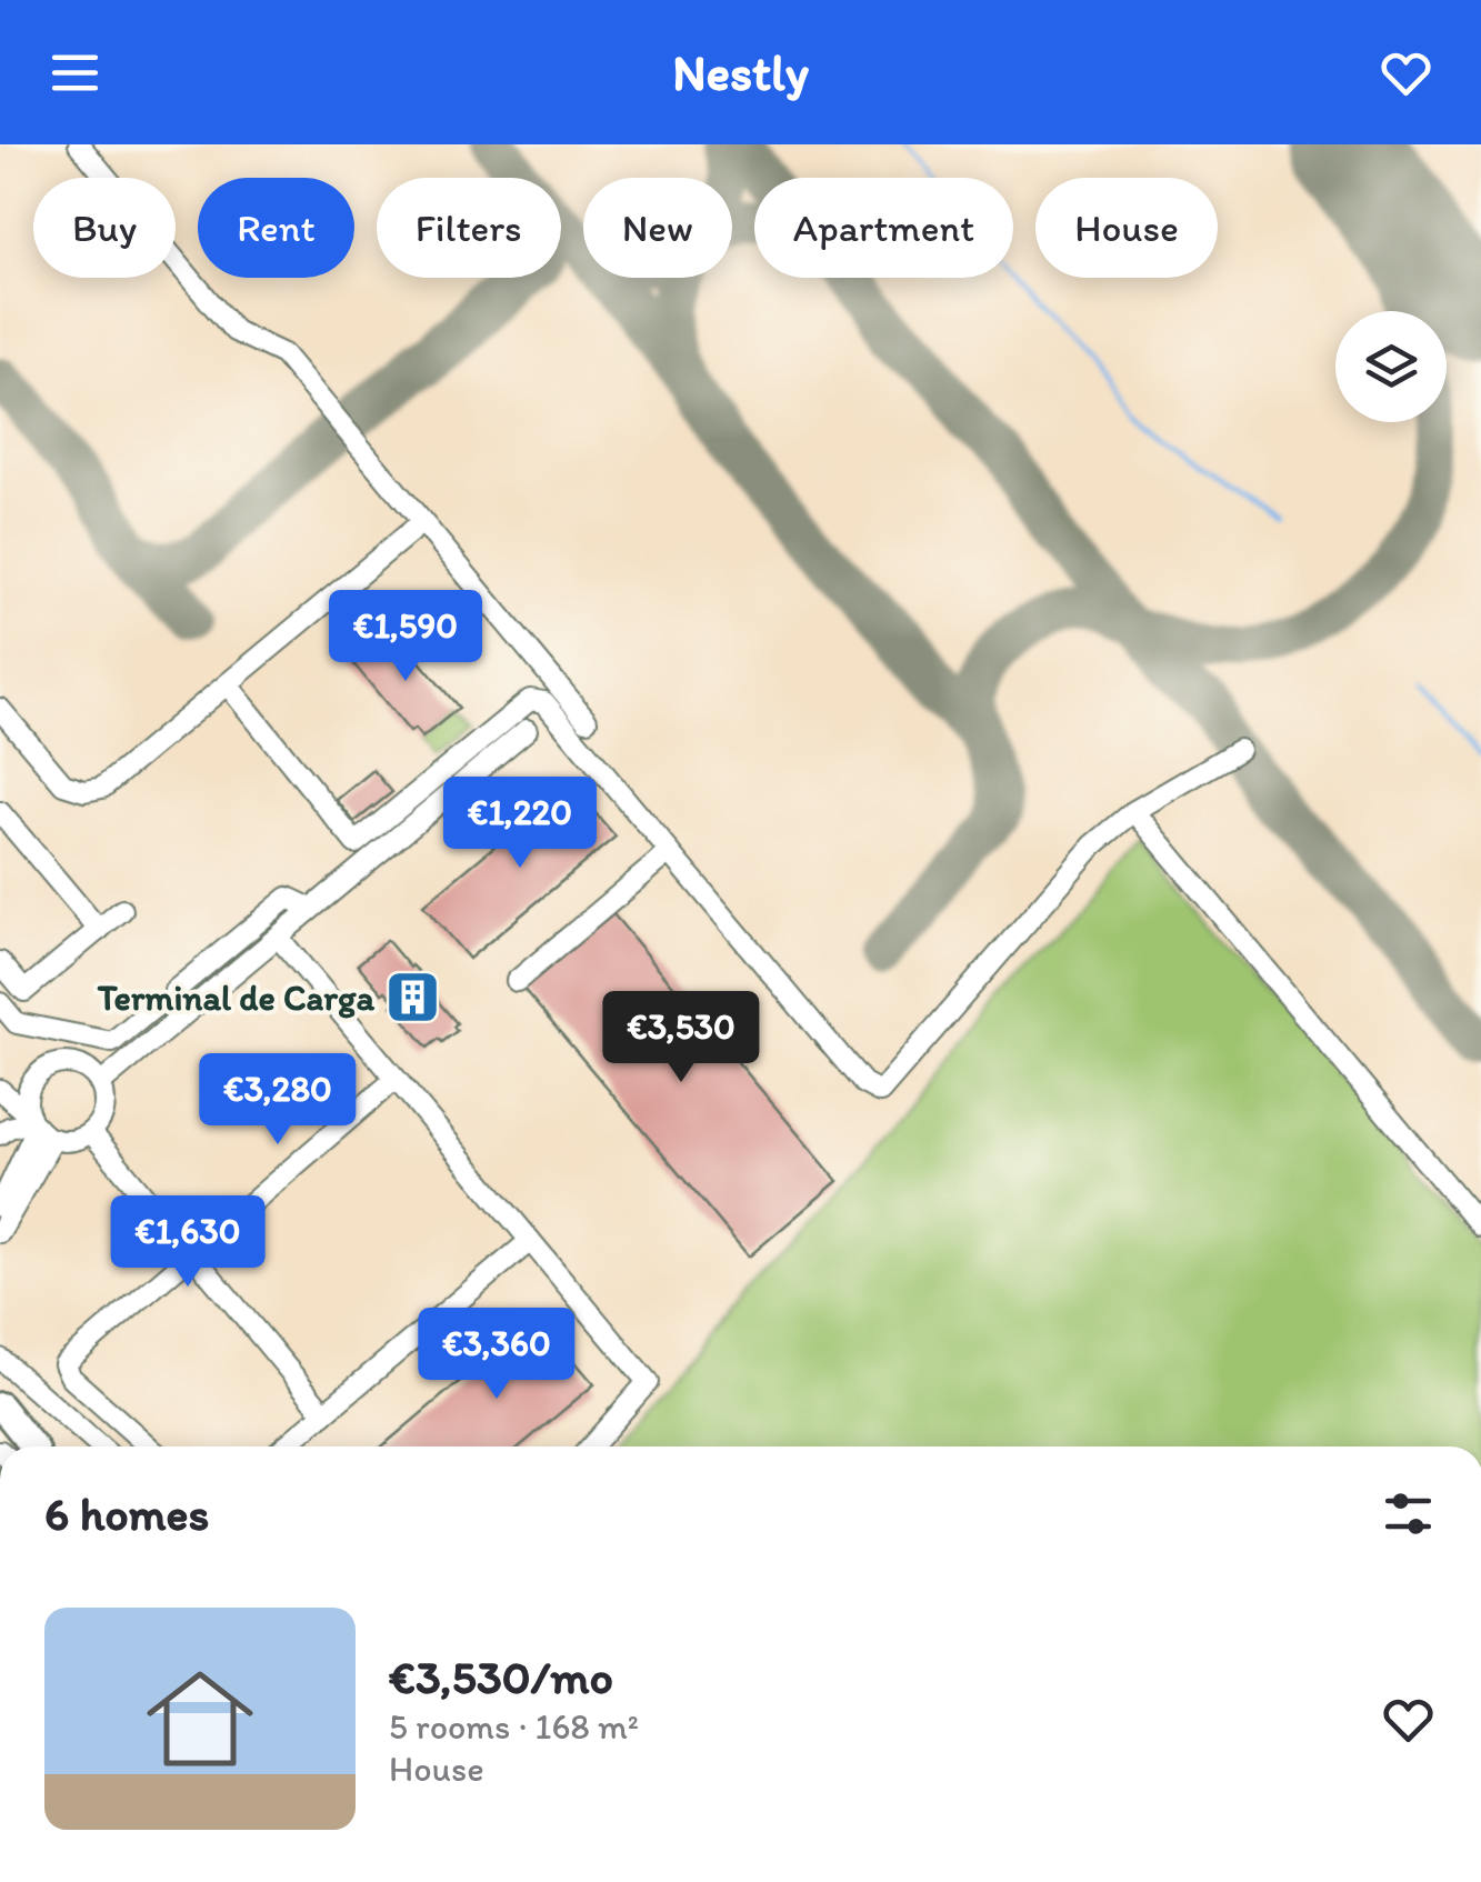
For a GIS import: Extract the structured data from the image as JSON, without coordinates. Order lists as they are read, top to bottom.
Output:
{
  "places": {
    "building": ["Terminal de Carga"]
  },
  "page": {
    "header": "Nestly",
    "chip": [
      "Buy",
      "Rent",
      "Filters",
      "New",
      "Apartment",
      "House"
    ],
    "price": [
      "€1,590",
      "€1,220",
      "€3,530",
      "€3,280",
      "€1,630",
      "€3,360"
    ],
    "heading": "6 homes",
    "list": [
      {
        "name": "€3,530/mo",
        "note": "5 rooms · 168 m² · House"
      }
    ]
  }
}
